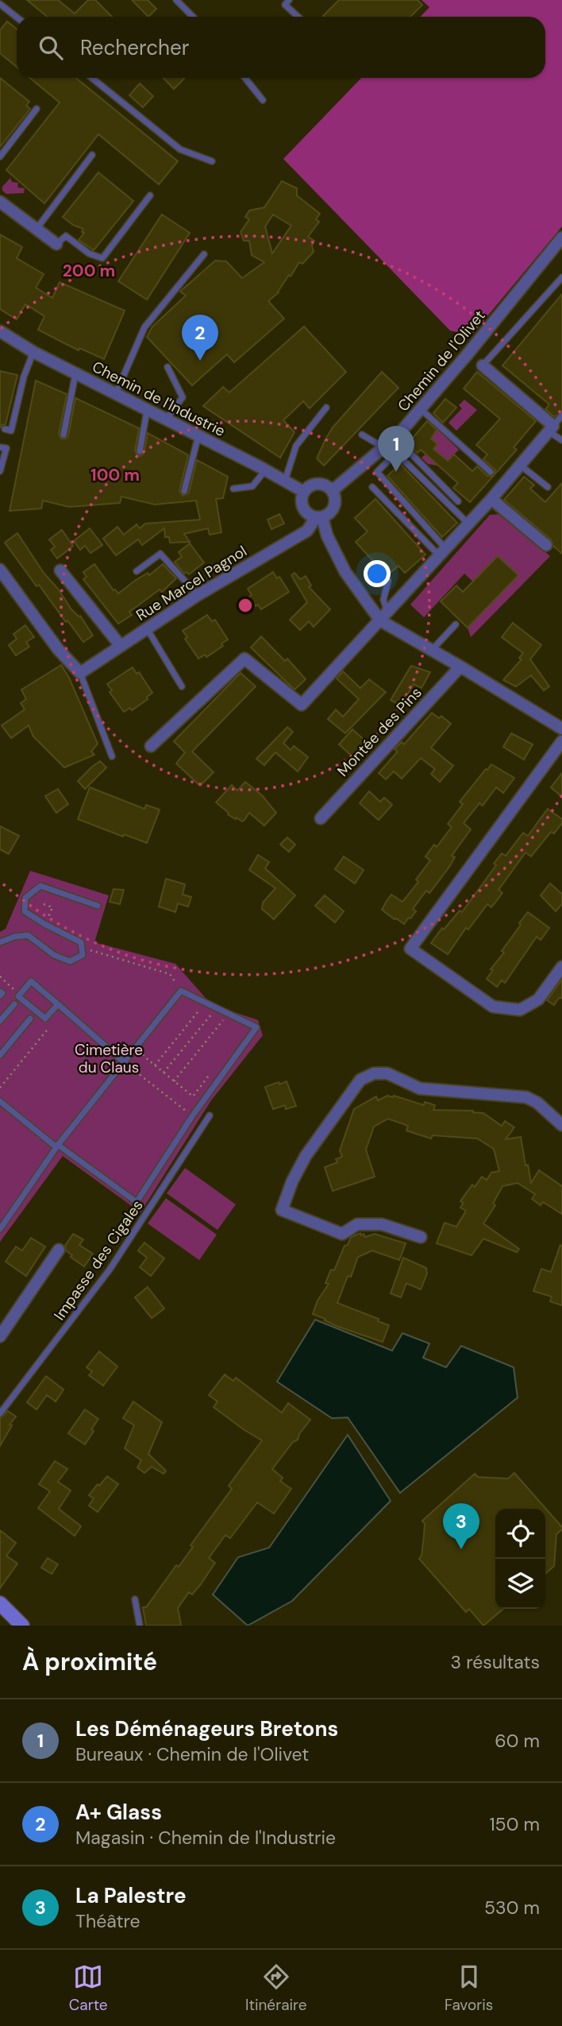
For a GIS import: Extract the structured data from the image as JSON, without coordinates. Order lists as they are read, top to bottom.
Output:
{
  "streets": {
    "street": [
      "Chemin de l'Olivet",
      "Chemin de l'Industrie",
      "Rue Marcel Pagnol",
      "Montée des Pins"
    ],
    "lane": ["Impasse des Cigales"]
  },
  "crossings": [
    ["Chemin de l'Olivet", "Chemin de l'Industrie"],
    ["Chemin de l'Olivet", "Rue Marcel Pagnol"],
    ["Chemin de l'Industrie", "Rue Marcel Pagnol"]
  ],
  "parks": ["Cimetière du Claus"],
  "page": {
    "search": "Rechercher",
    "pins": ["2", "1", "3"],
    "heading": ["À proximité", "3 résultats"],
    "list": [
      {
        "mark": "1",
        "name": "Les Déménageurs Bretons",
        "note": "Bureaux · Chemin de l'Olivet",
        "value": "60 m"
      },
      {
        "mark": "2",
        "name": "A+ Glass",
        "note": "Magasin · Chemin de l'Industrie",
        "value": "150 m"
      },
      {
        "mark": "3",
        "name": "La Palestre",
        "note": "Théâtre",
        "value": "530 m"
      }
    ],
    "nav": ["Carte", "Itinéraire", "Favoris"]
  },
  "rings": ["200 m", "100 m"]
}
